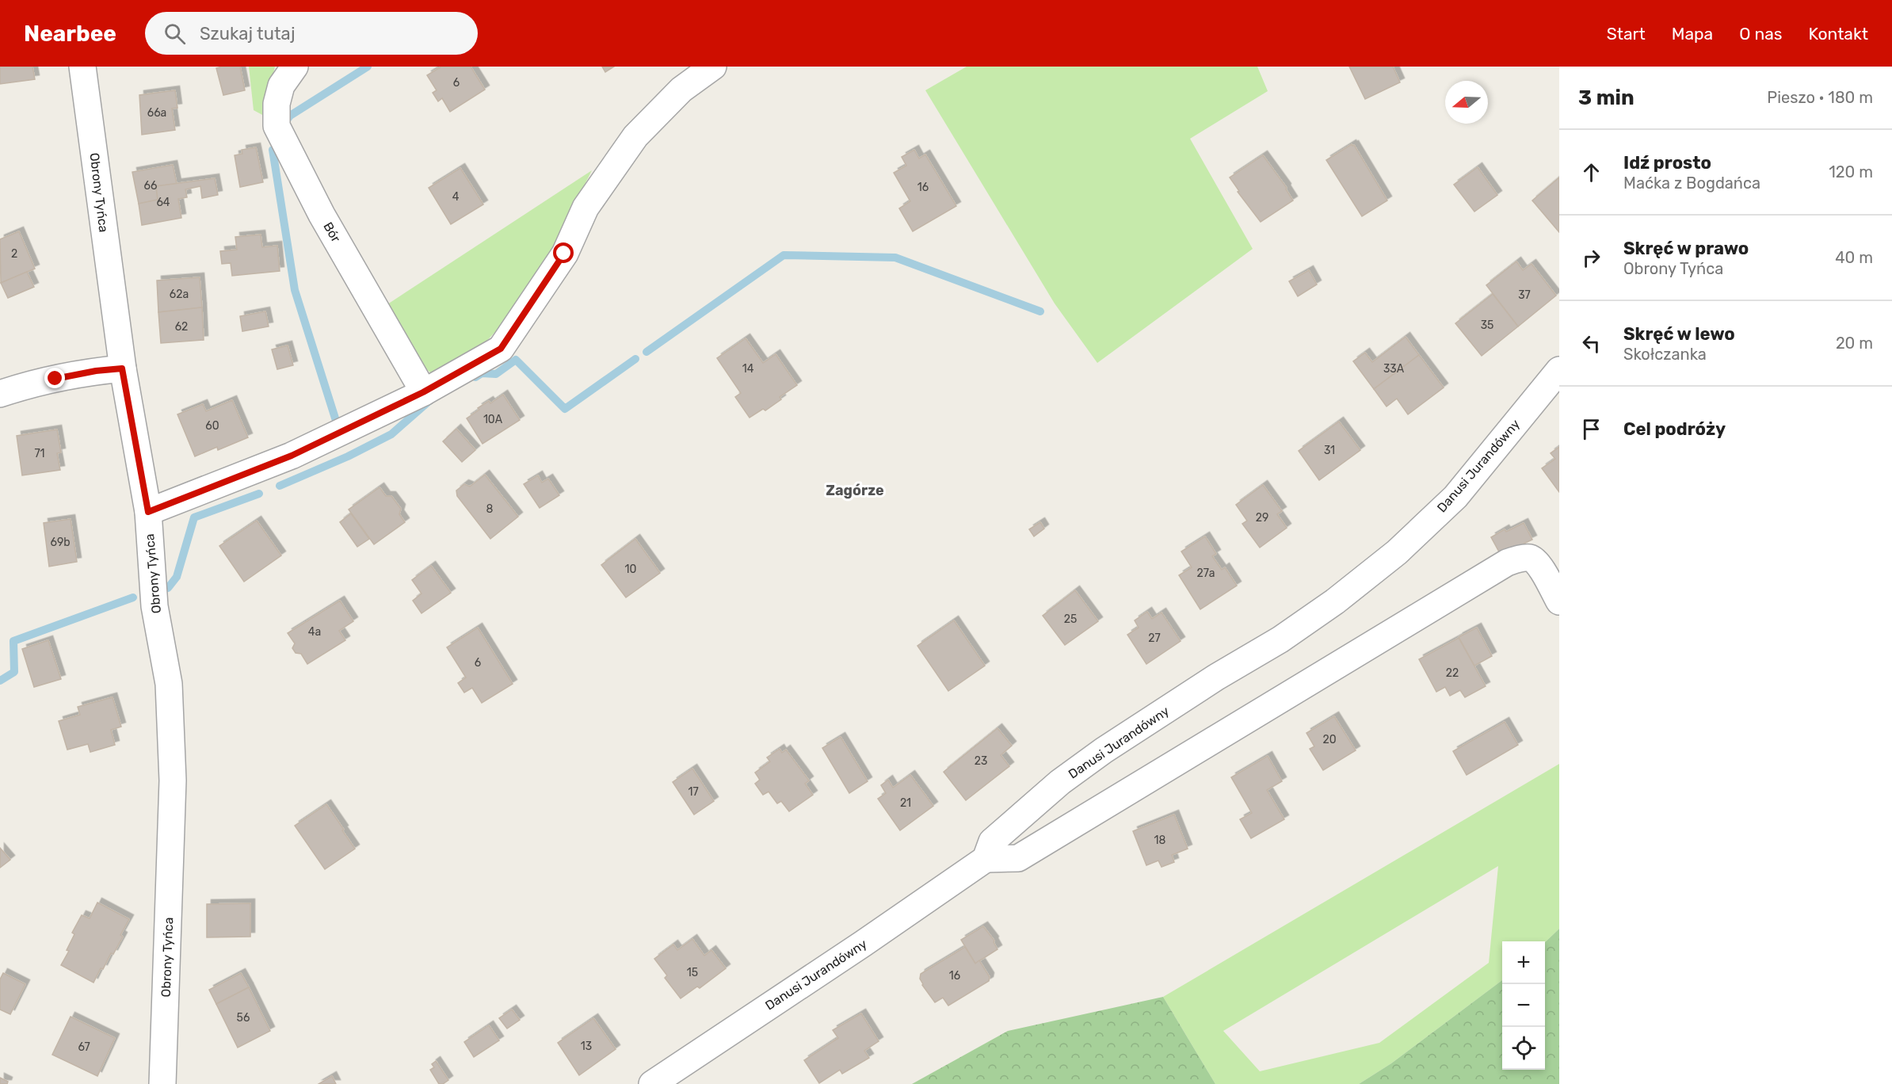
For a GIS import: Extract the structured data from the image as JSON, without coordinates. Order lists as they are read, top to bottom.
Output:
{
  "streets": {
    "street": ["Obrony Tyńca", "Bór", "Danusi Jurandówny"]
  },
  "districts": ["Zagórze"],
  "house_numbers": [
    "6",
    "66a",
    "66",
    "16",
    "4",
    "64",
    "2",
    "62a",
    "37",
    "35",
    "62",
    "14",
    "33A",
    "10A",
    "60",
    "31",
    "71",
    "8",
    "29",
    "69b",
    "10",
    "27a",
    "25",
    "4a",
    "27",
    "6",
    "22",
    "20",
    "23",
    "17",
    "21",
    "18",
    "15",
    "16",
    "56",
    "13",
    "67"
  ],
  "north": "left",
  "page": {
    "header": "Nearbee",
    "search": "Szukaj tutaj",
    "nav": [
      "Start",
      "Mapa",
      "O nas",
      "Kontakt"
    ],
    "heading": ["3 min", "Pieszo · 180 m"],
    "list": [
      ["Idź prosto", "Maćka z Bogdańca", "120 m"],
      ["Skręć w prawo", "Obrony Tyńca", "40 m"],
      ["Skręć w lewo", "Skołczanka", "20 m"],
      "Cel podróży"
    ],
    "map_buttons": ["+", "−"]
  }
}
